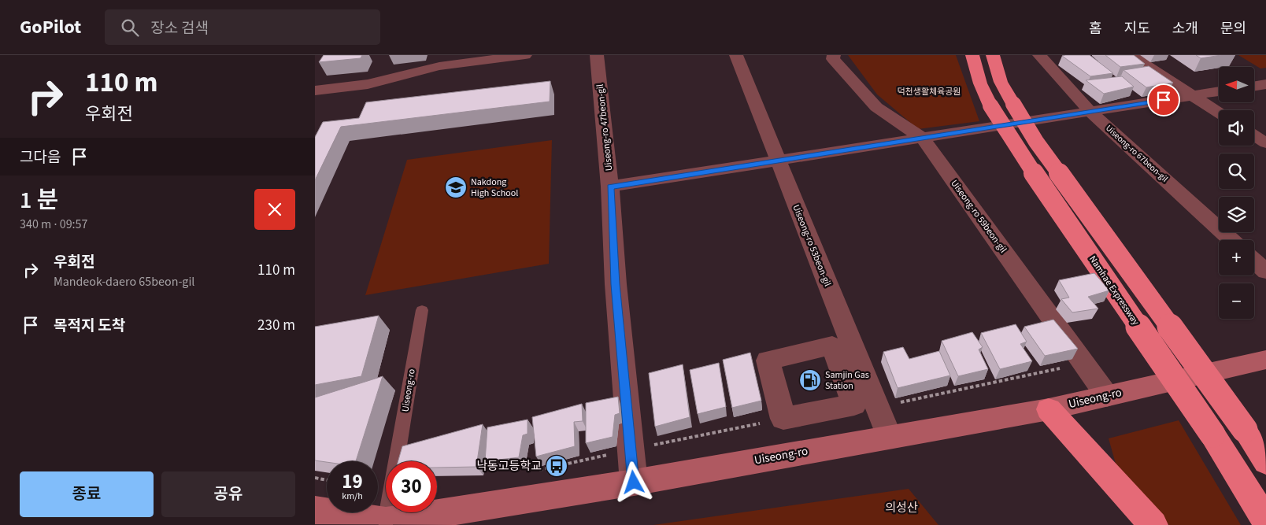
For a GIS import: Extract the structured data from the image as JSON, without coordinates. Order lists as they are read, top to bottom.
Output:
{
  "streets": {
    "highway": ["Namhae Expressway"],
    "main road": ["Uiseong-ro"],
    "street": [
      "Uiseong-ro 47beon-gil",
      "Uiseong-ro 67beon-gil",
      "Uiseong-ro 59beon-gil",
      "Uiseong-ro 53beon-gil"
    ]
  },
  "crossings": [
    ["Uiseong-ro 47beon-gil", "Uiseong-ro"],
    ["Uiseong-ro 59beon-gil", "Uiseong-ro"],
    ["Uiseong-ro 53beon-gil", "Uiseong-ro"]
  ],
  "parks": ["덕천생활체육공원", "의성산"],
  "places": {
    "school or university": ["Nakdong High School"],
    "fuel station": ["Samjin Gas Station"],
    "bus stop": ["낙동고등학교"]
  },
  "north": "left",
  "page": {
    "header": "GoPilot",
    "search": "장소 검색",
    "nav": [
      "홈",
      "지도",
      "소개",
      "문의"
    ],
    "turn": ["110 m", "우회전"],
    "map_buttons": ["+", "−"],
    "then": "그다음",
    "heading": ["1 분", "340 m · 09:57"],
    "list": [
      {
        "name": "우회전",
        "note": "Mandeok-daero 65beon-gil",
        "value": "110 m"
      },
      {
        "name": "목적지 도착",
        "value": "230 m"
      }
    ],
    "speed": "19 km/h",
    "limit": "30",
    "buttons": ["종료", "공유"]
  }
}
